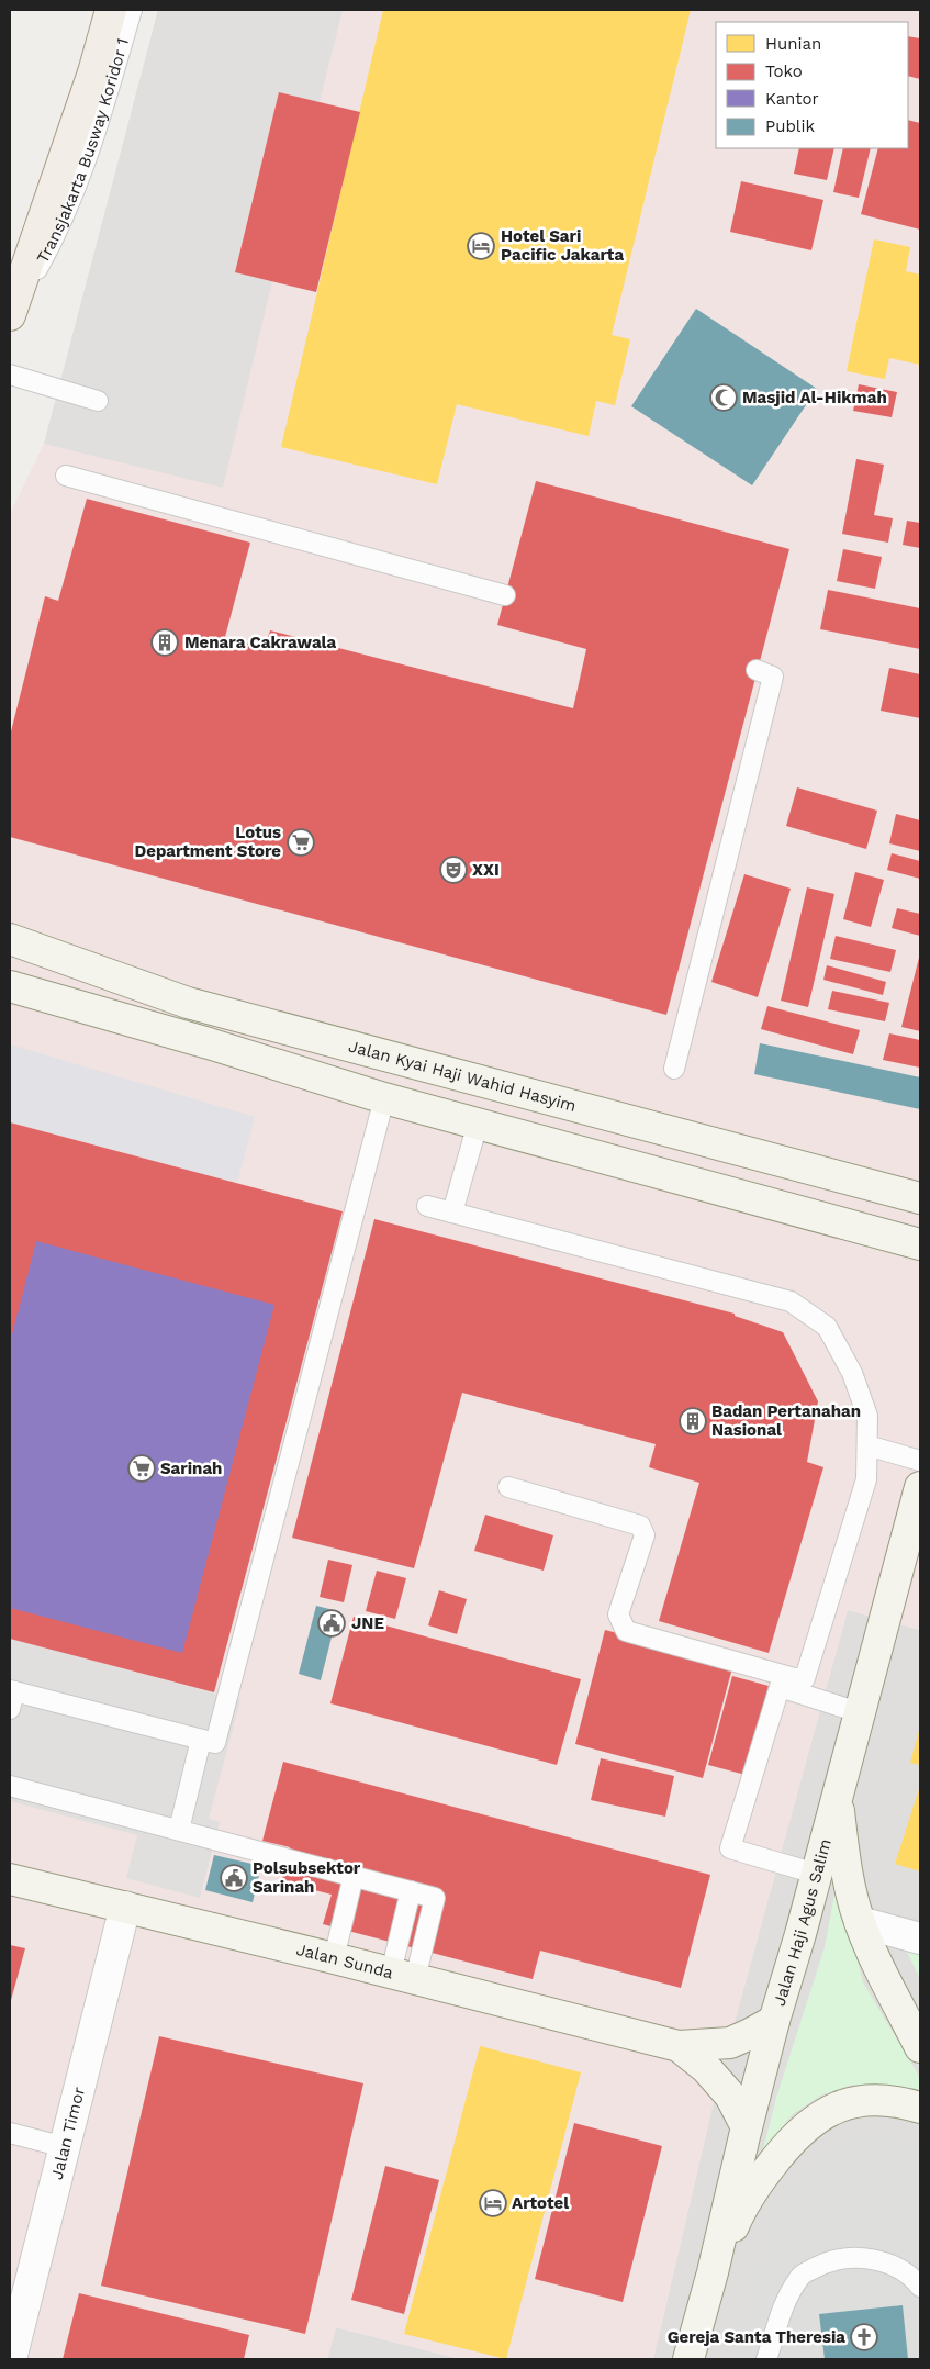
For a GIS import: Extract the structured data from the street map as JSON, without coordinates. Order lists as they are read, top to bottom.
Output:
{
  "streets": {
    "street": [
      "Jalan Kyai Haji Wahid Hasyim",
      "Jalan Haji Agus Salim",
      "Jalan Sunda",
      "Jalan Timor"
    ],
    "lane": ["Transjakarta Busway Koridor 1"]
  },
  "crossings": [
    ["Jalan Haji Agus Salim", "Jalan Sunda"],
    ["Jalan Sunda", "Jalan Timor"]
  ],
  "places": {
    "hotel": ["Hotel Sari Pacific Jakarta", "Artotel"],
    "mosque": ["Masjid Al-Hikmah"],
    "building": ["Menara Cakrawala", "Badan Pertanahan Nasional"],
    "supermarket": ["Lotus Department Store", "Sarinah"],
    "theatre": ["XXI"],
    "public building": ["JNE", "Polsubsektor Sarinah"],
    "church": ["Gereja Santa Theresia"]
  },
  "legend": [
    "Hunian",
    "Toko",
    "Kantor",
    "Publik"
  ]
}
